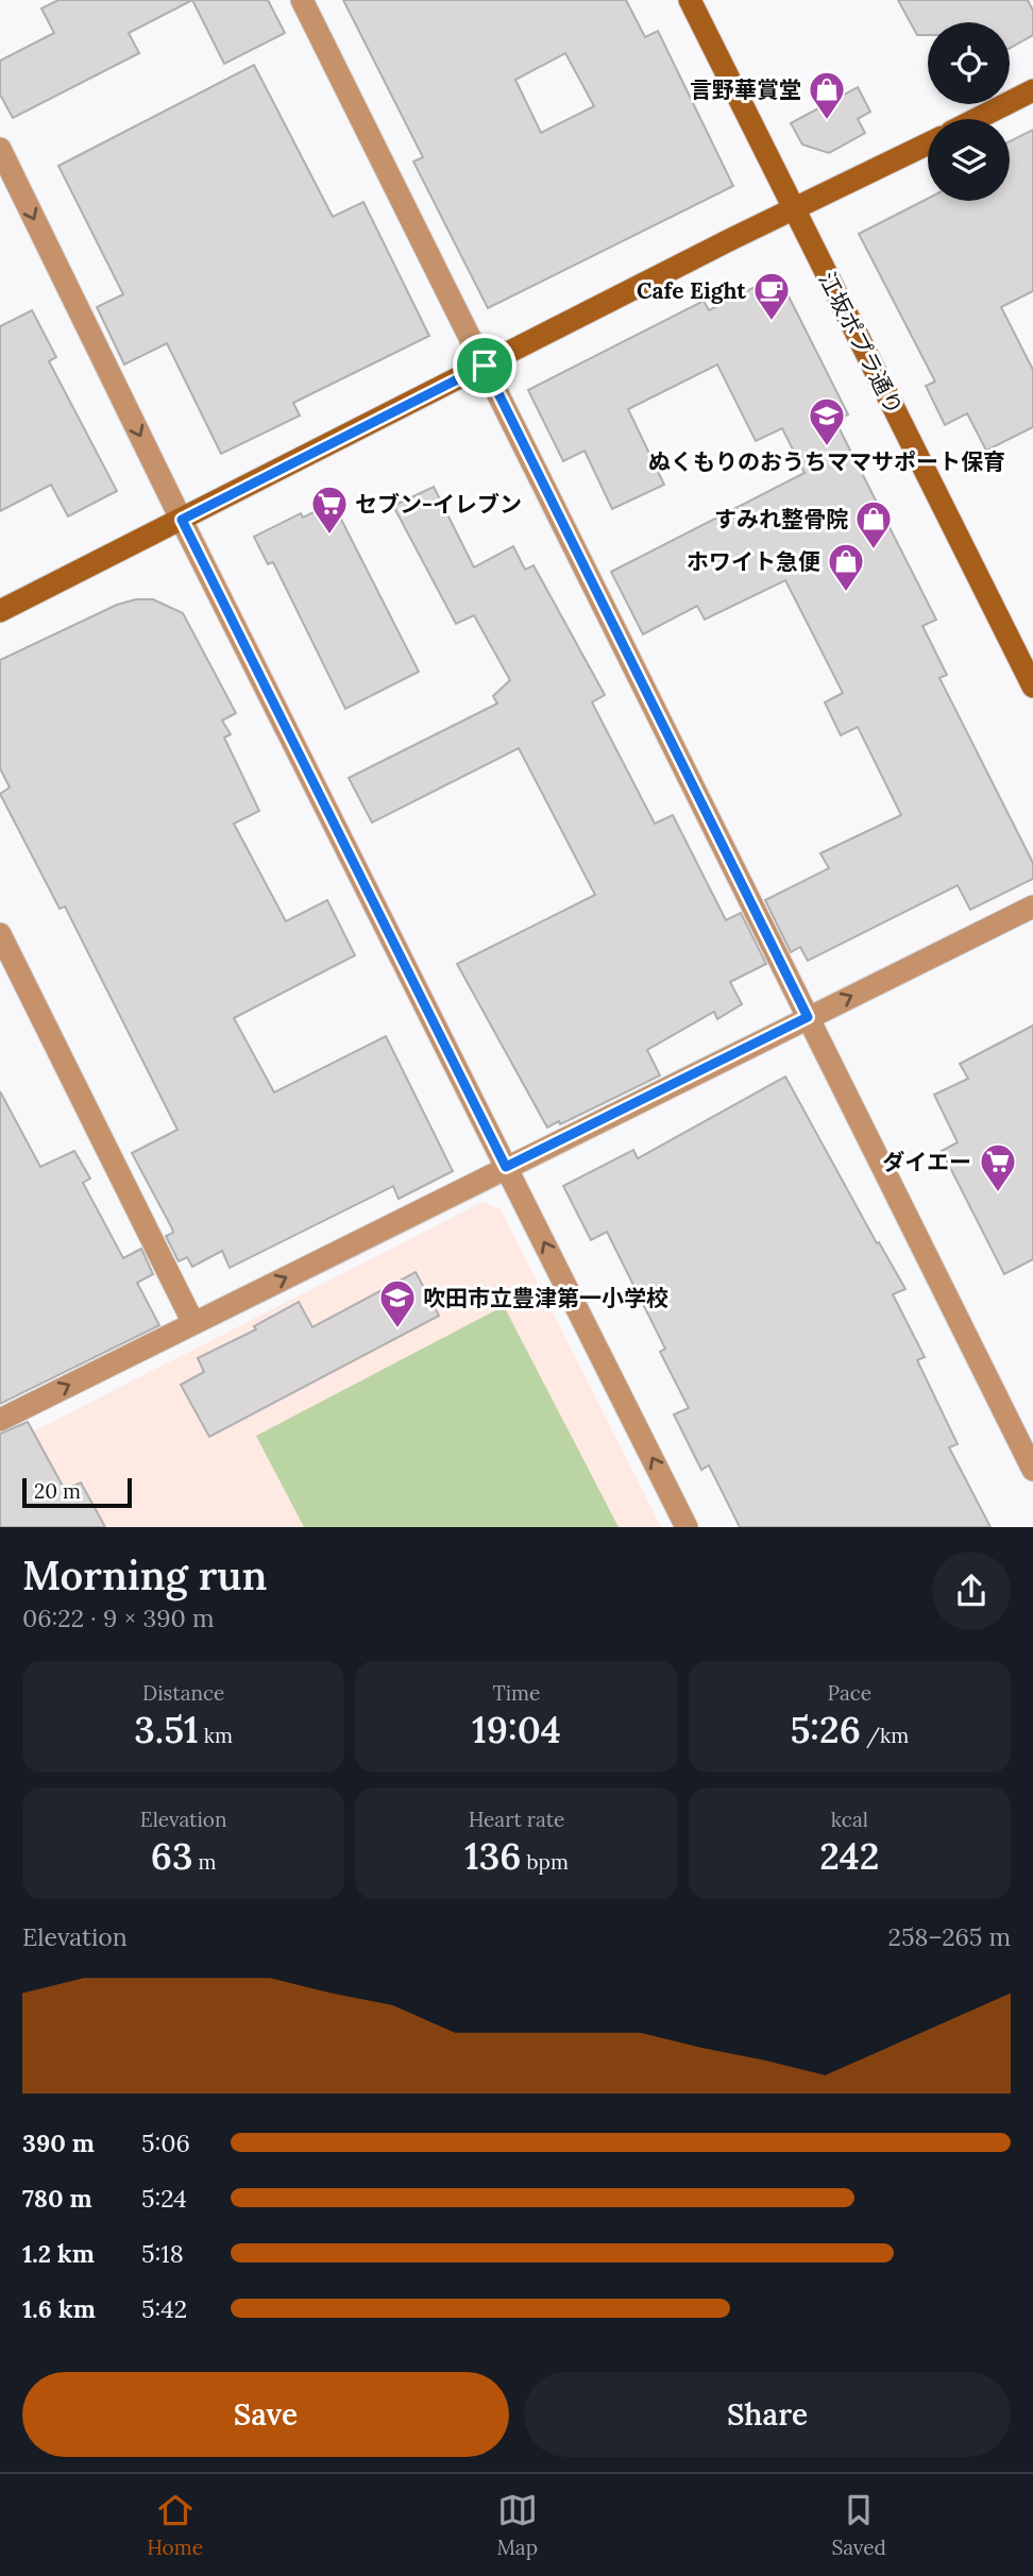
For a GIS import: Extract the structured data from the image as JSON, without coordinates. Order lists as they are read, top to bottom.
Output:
{
  "streets": {
    "street": ["江坂ポプラ通り"]
  },
  "places": {
    "shop": ["言野華賞堂", "すみれ整骨院", "ホワイト急便"],
    "cafe": ["Cafe Eight"],
    "school or university": ["ぬくもりのおうちママサポート保育", "吹田市立豊津第一小学校"],
    "supermarket": ["セブン-イレブン", "ダイエー"]
  },
  "scale_bar": "20 m",
  "page": {
    "scale": "20 m",
    "heading": ["Morning run", "06:22 · 9 × 390 m"],
    "stats": [
      ["Distance", "3.51 km"],
      ["Time", "19:04"],
      ["Pace", "5:26 /km"],
      ["Elevation", "63 m"],
      ["Heart rate", "136 bpm"],
      ["kcal", "242"]
    ],
    "chart": ["Elevation", "258–265 m"],
    "list": [
      {
        "name": "390 m",
        "note": "5:06"
      },
      {
        "name": "780 m",
        "note": "5:24"
      },
      {
        "name": "1.2 km",
        "note": "5:18"
      },
      {
        "name": "1.6 km",
        "note": "5:42"
      }
    ],
    "buttons": ["Save", "Share"],
    "tabs": ["Home", "Map", "Saved"]
  }
}
